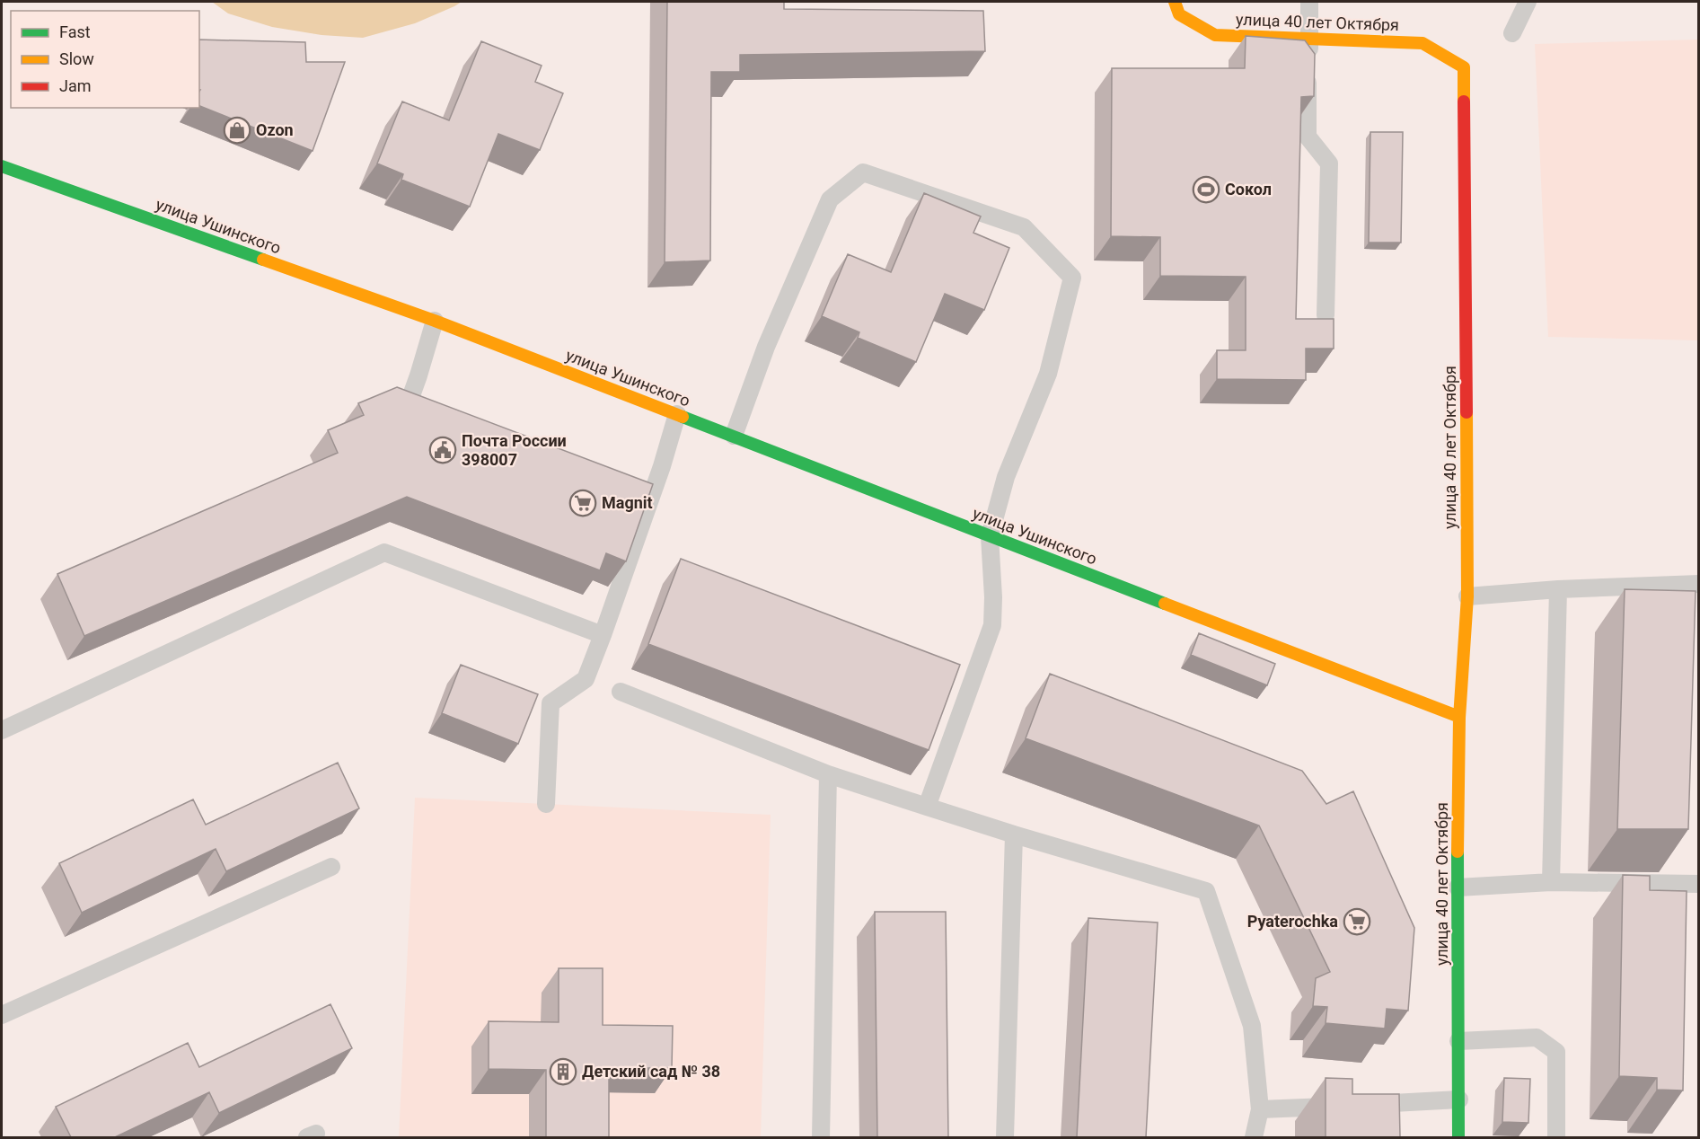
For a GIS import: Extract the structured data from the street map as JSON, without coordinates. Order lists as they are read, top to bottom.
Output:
{
  "streets": {
    "street": ["улица 40 лет Октября", "улица Ушинского"]
  },
  "crossings": [
    ["улица 40 лет Октября", "улица Ушинского"]
  ],
  "places": {
    "shop": ["Ozon"],
    "sports": ["Сокол"],
    "public building": ["Почта России 398007"],
    "supermarket": ["Magnit", "Pyaterochka"],
    "building": ["Детский сад № 38"]
  },
  "legend": ["Fast", "Slow", "Jam"]
}
